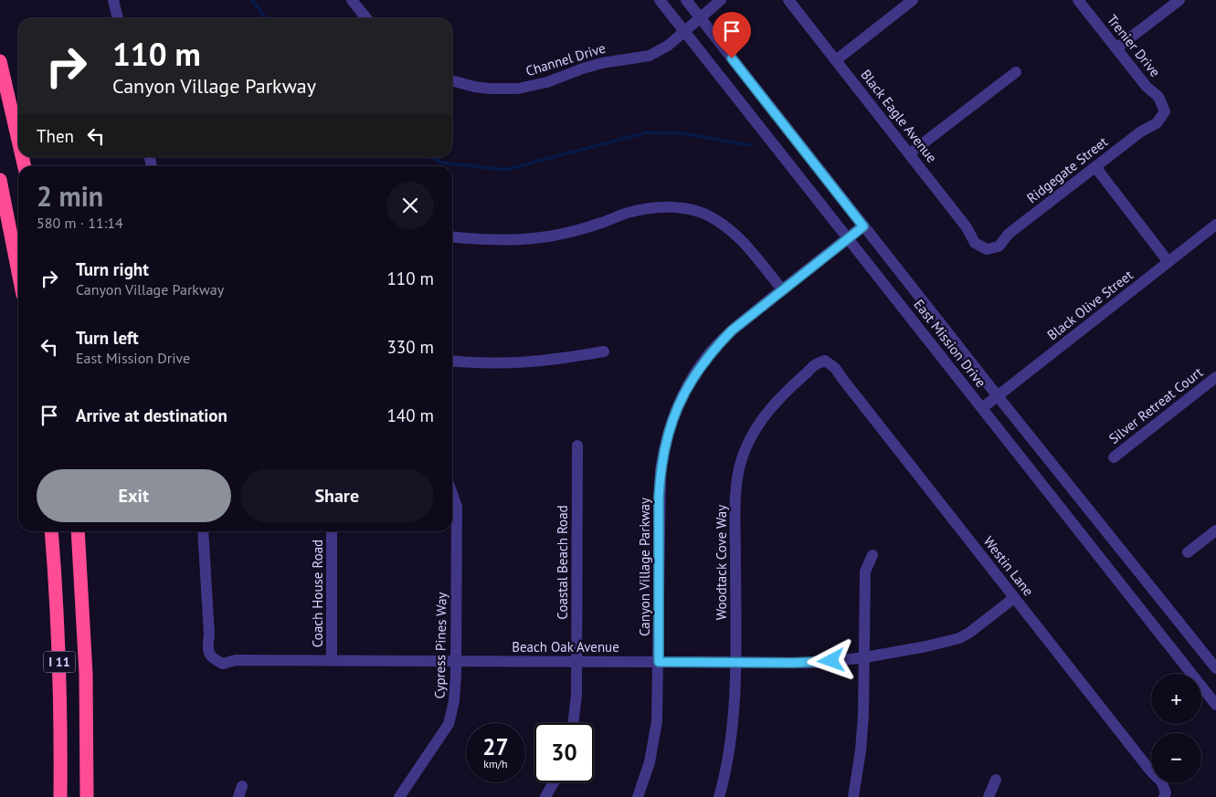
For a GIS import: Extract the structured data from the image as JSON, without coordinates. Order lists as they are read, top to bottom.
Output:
{
  "streets": {
    "highway": ["I 11"],
    "street": [
      "Trenier Drive",
      "Channel Drive",
      "Black Eagle Avenue",
      "Ridgegate Street",
      "Black Olive Street",
      "East Mission Drive",
      "Silver Retreat Court",
      "Coastal Beach Road",
      "Woodtack Cove Way",
      "Westin Lane",
      "Canyon Village Parkway",
      "Coach House Road",
      "Cypress Pines Way",
      "Beach Oak Avenue"
    ]
  },
  "crossings": [
    ["Trenier Drive", "Ridgegate Street"],
    ["Channel Drive", "East Mission Drive"],
    ["Black Eagle Avenue", "Ridgegate Street"],
    ["Black Olive Street", "East Mission Drive"],
    ["East Mission Drive", "Canyon Village Parkway"],
    ["Coastal Beach Road", "Beach Oak Avenue"],
    ["Woodtack Cove Way", "Westin Lane"],
    ["Woodtack Cove Way", "Beach Oak Avenue"],
    ["Westin Lane", "Beach Oak Avenue"],
    ["Canyon Village Parkway", "Beach Oak Avenue"],
    ["Coach House Road", "Beach Oak Avenue"],
    ["Cypress Pines Way", "Beach Oak Avenue"]
  ],
  "page": {
    "turn": ["110 m", "Canyon Village Parkway"],
    "then": "Then",
    "heading": ["2 min", "580 m · 11:14"],
    "list": [
      {
        "name": "Turn right",
        "note": "Canyon Village Parkway",
        "value": "110 m"
      },
      {
        "name": "Turn left",
        "note": "East Mission Drive",
        "value": "330 m"
      },
      {
        "name": "Arrive at destination",
        "value": "140 m"
      }
    ],
    "buttons": ["Exit", "Share"],
    "map_buttons": ["+", "−"],
    "speed": "27 km/h",
    "limit": "30"
  }
}
